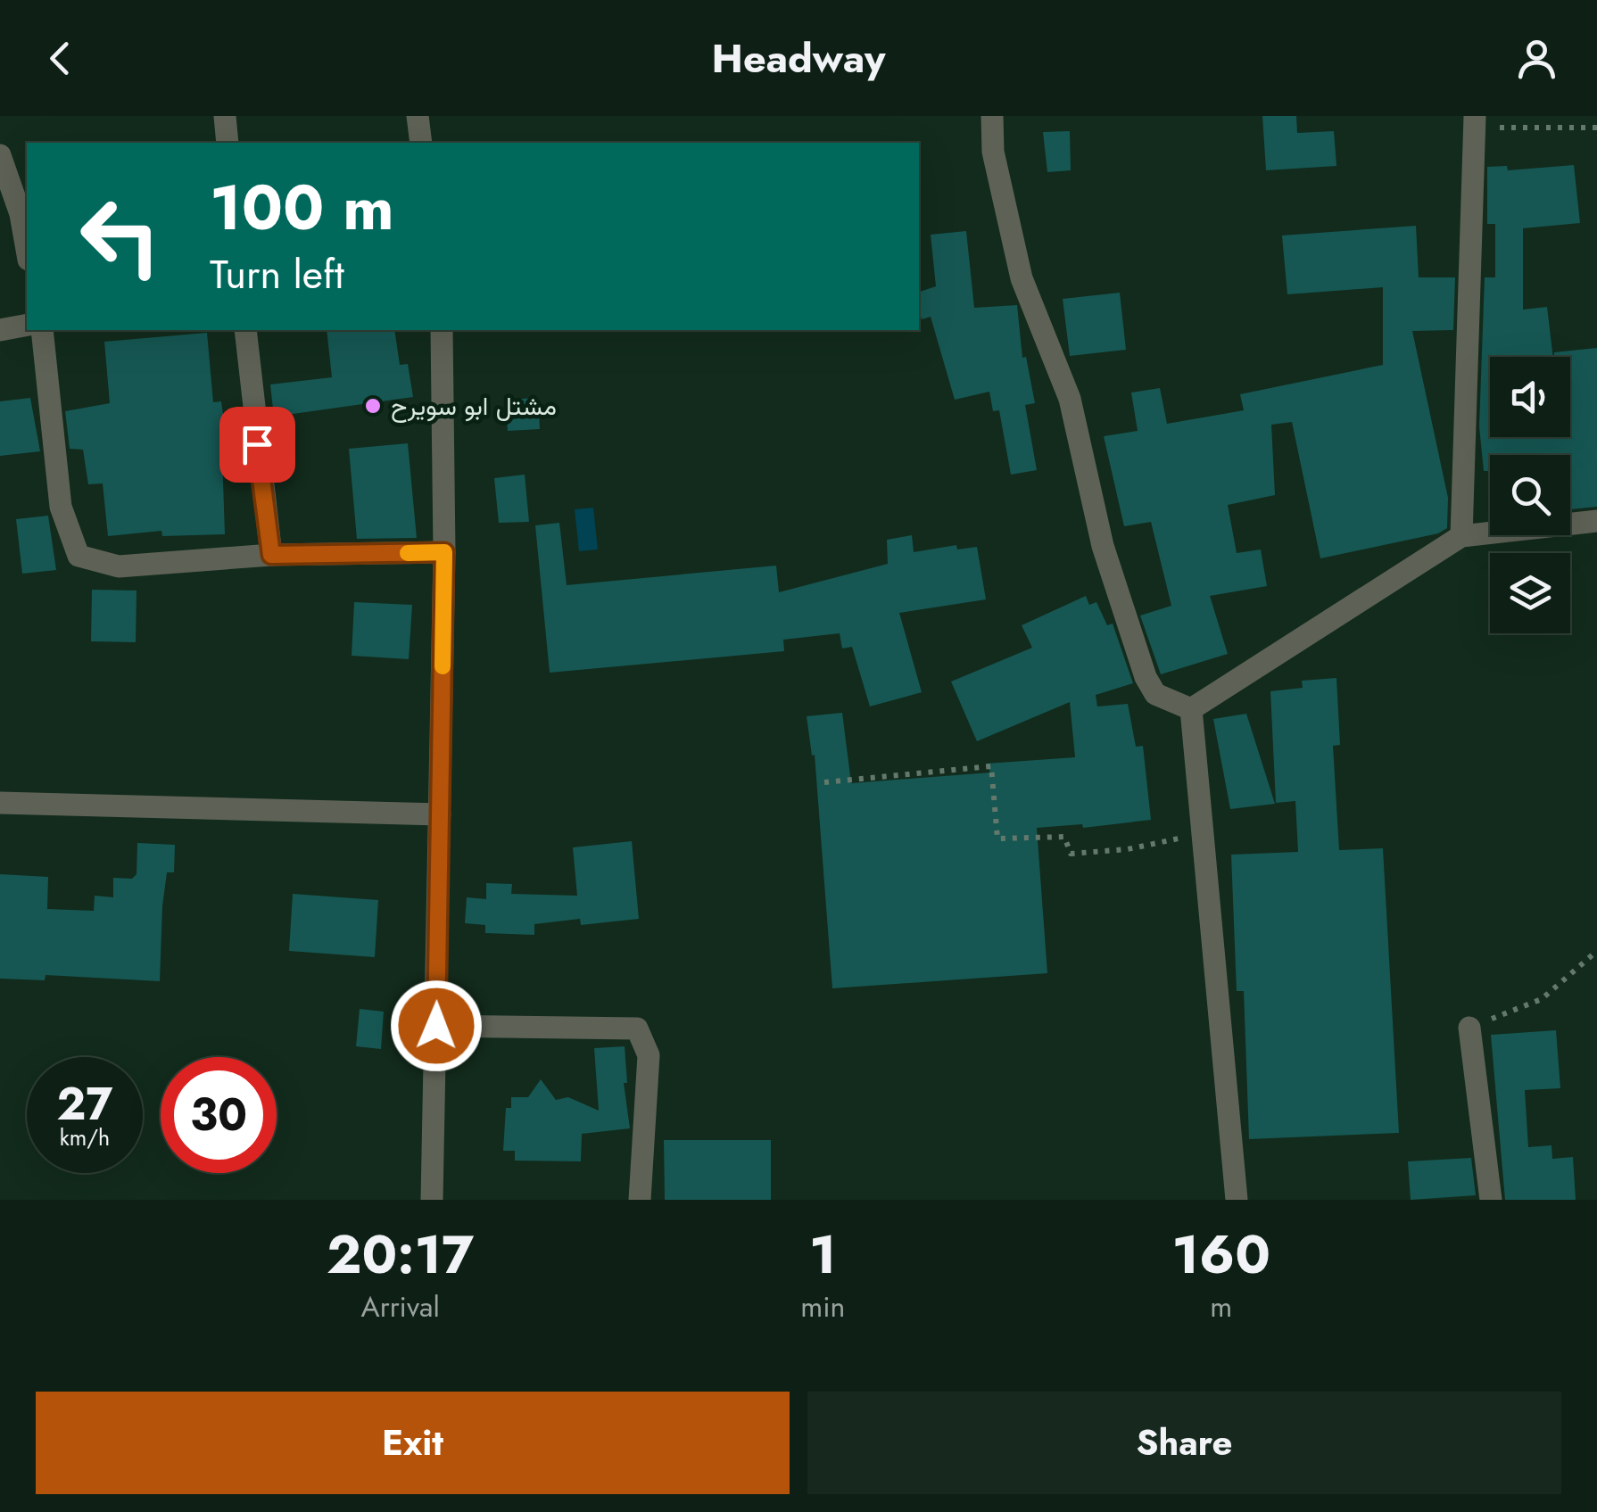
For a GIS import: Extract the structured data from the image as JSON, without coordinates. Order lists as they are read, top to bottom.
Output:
{
  "places": ["مشتل ابو سويرح"],
  "page": {
    "header": "Headway",
    "turn": ["100 m", "Turn left"],
    "speed": "27 km/h",
    "limit": "30",
    "eta": [
      "20:17",
      "Arrival",
      "1",
      "min",
      "160",
      "m"
    ],
    "buttons": ["Exit", "Share"]
  }
}
